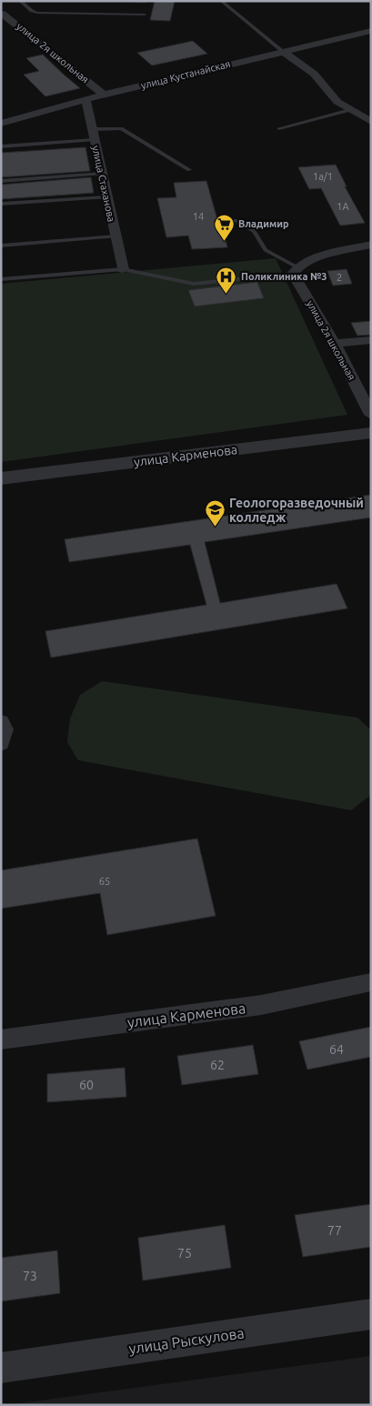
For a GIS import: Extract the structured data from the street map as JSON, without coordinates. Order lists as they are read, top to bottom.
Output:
{
  "streets": {
    "street": [
      "улица 2я школьная",
      "улица Кустанайская",
      "улица Стаханова",
      "улица Карменова",
      "улица Рыскулова"
    ]
  },
  "crossings": [
    ["улица 2я школьная", "улица Кустанайская"],
    ["улица Кустанайская", "улица Стаханова"]
  ],
  "places": {
    "supermarket": ["Владимир"],
    "hospital": ["Поликлиника №3"],
    "school or university": ["Геологоразведочный колледж"]
  },
  "house_numbers": [
    "1а/1",
    "1А",
    "14",
    "2",
    "65",
    "64",
    "62",
    "60",
    "77",
    "75",
    "73"
  ]
}
